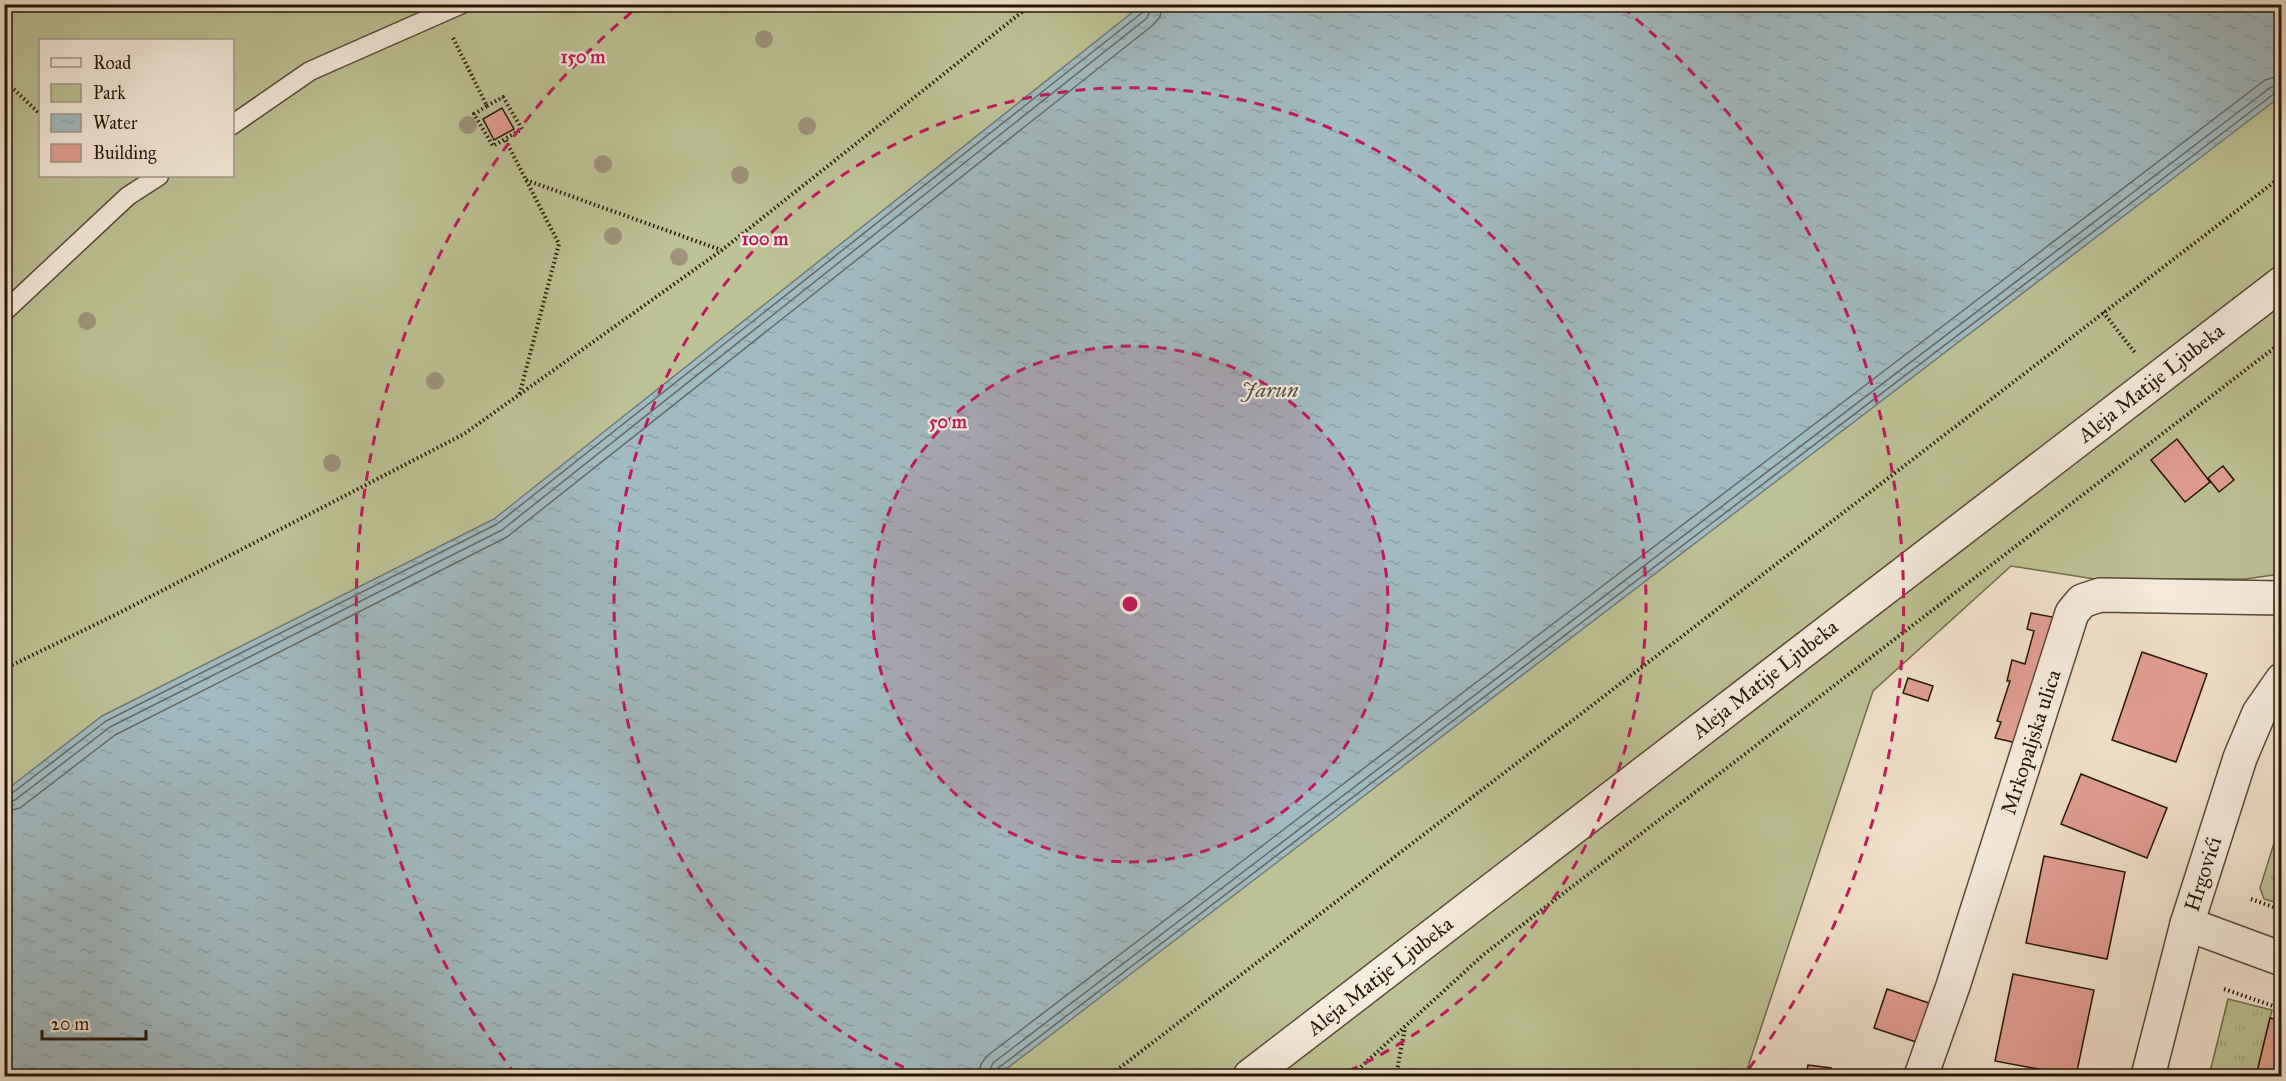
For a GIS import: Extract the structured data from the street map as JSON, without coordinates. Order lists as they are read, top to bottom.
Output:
{
  "streets": {
    "street": ["Aleja Matije Ljubeka", "Mrkopaljska ulica", "Hrgovići"]
  },
  "water": ["Jarun"],
  "legend": [
    "Road",
    "Park",
    "Water",
    "Building"
  ],
  "scale_bar": "20 m",
  "rings": ["150 m", "100 m", "50 m"]
}
